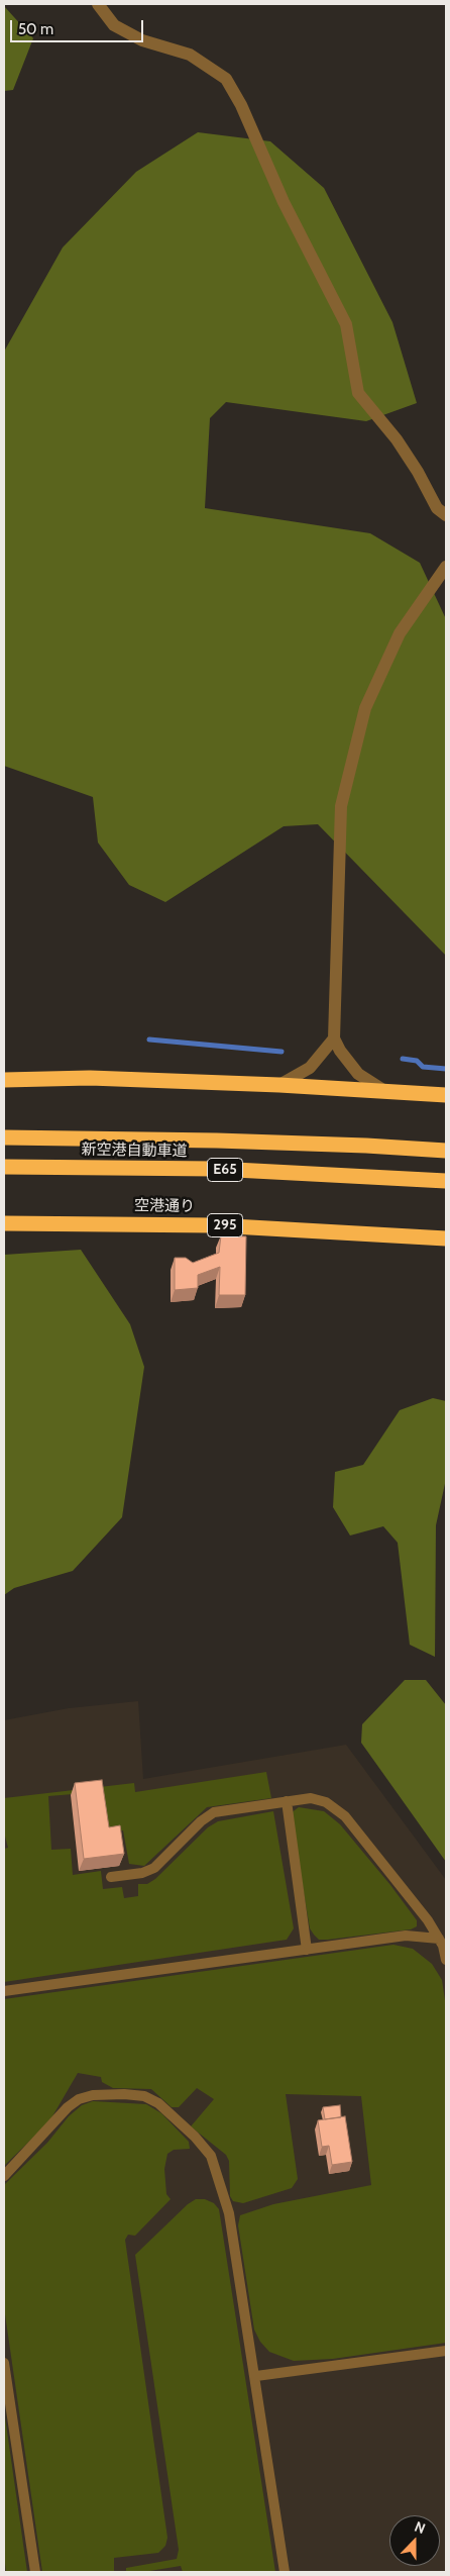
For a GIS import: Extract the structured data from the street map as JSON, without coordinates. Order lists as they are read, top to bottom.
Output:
{
  "streets": {
    "highway": [
      "新空港自動車道",
      "E65",
      "空港通り",
      "295"
    ]
  },
  "scale_bar": "50 m",
  "north": "top"
}
